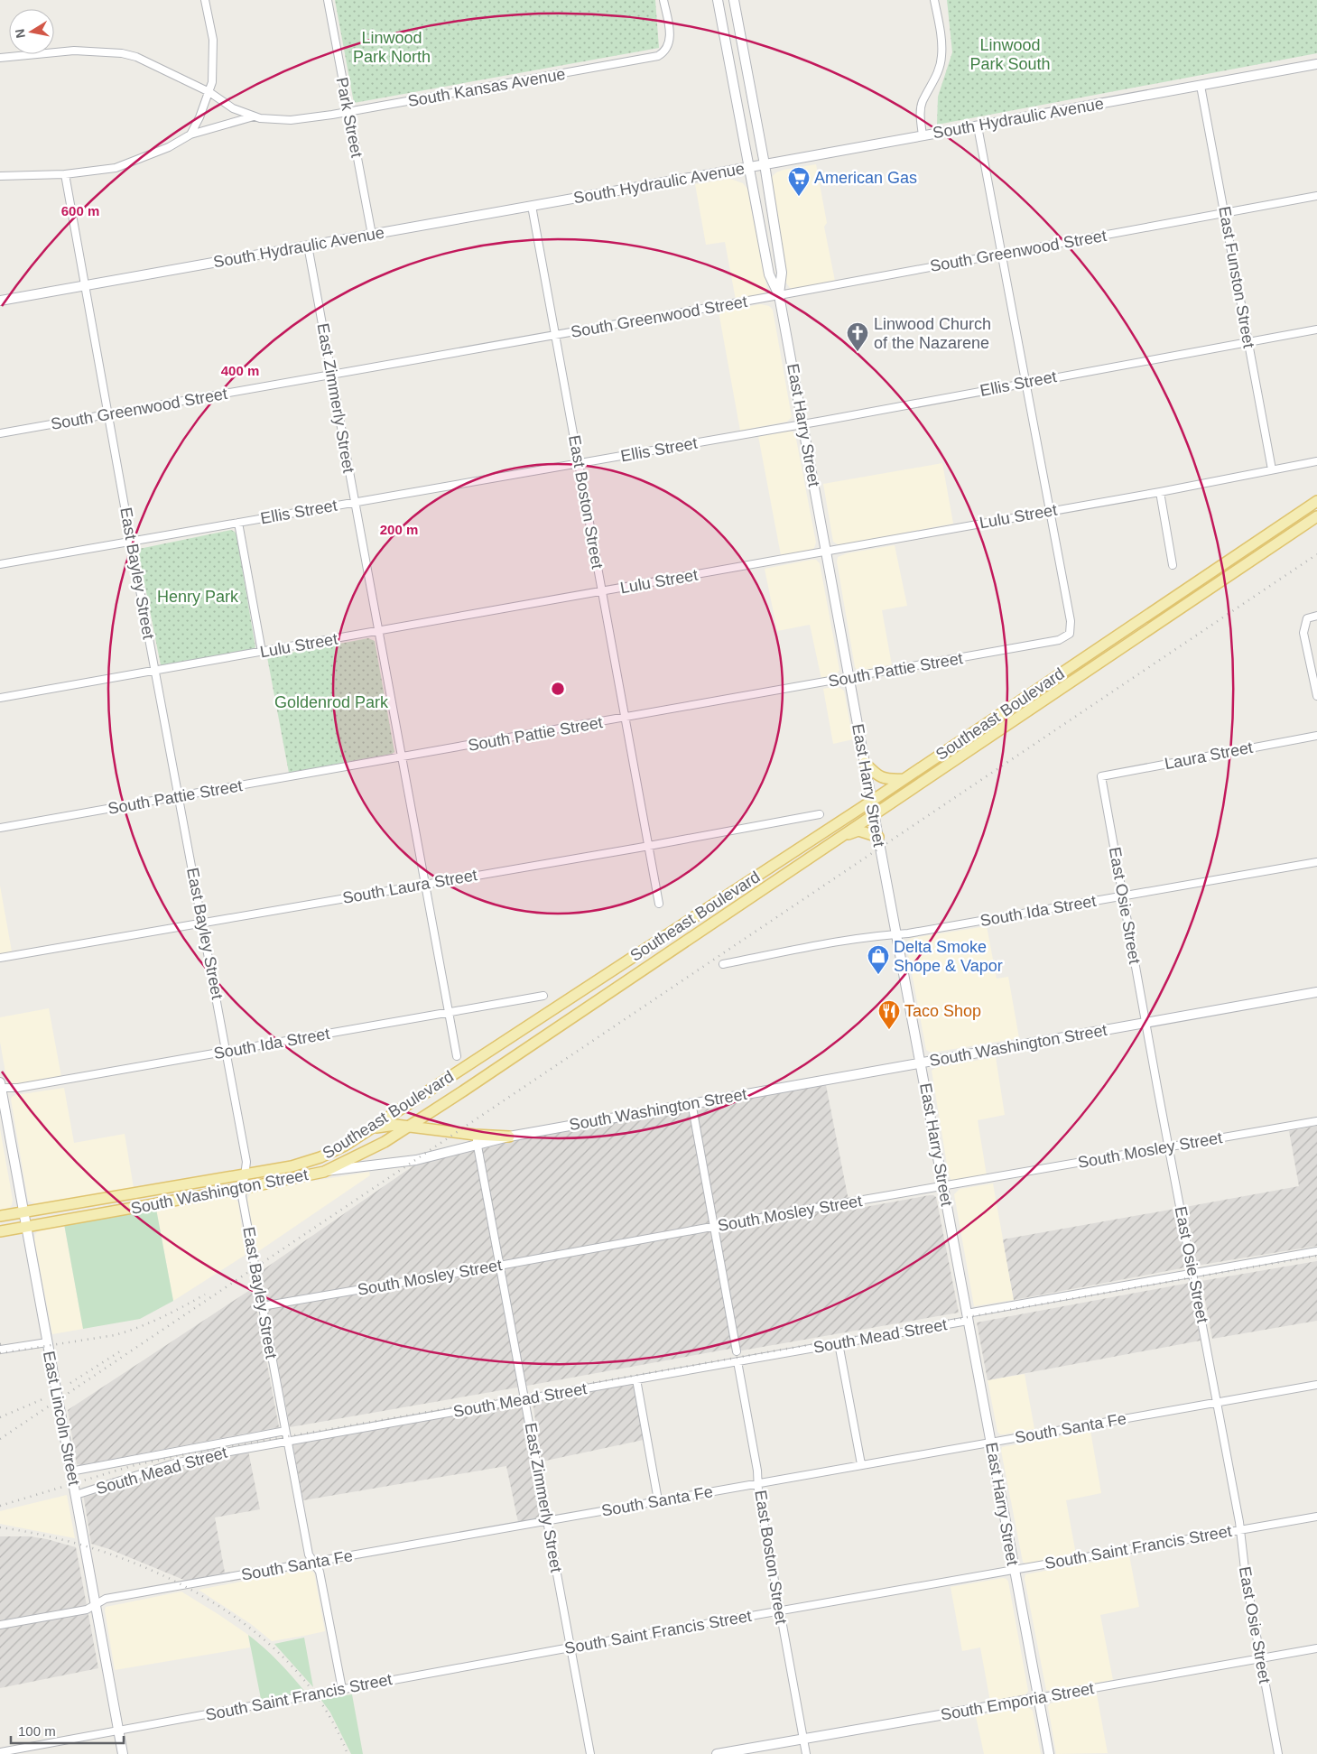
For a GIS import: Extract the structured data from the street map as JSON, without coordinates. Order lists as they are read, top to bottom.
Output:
{
  "streets": {
    "main road": ["Southeast Boulevard", "South Washington Street"],
    "street": [
      "South Kansas Avenue",
      "Park Street",
      "South Hydraulic Avenue",
      "South Greenwood Street",
      "East Funston Street",
      "Ellis Street",
      "East Zimmerly Street",
      "East Harry Street",
      "East Boston Street",
      "Lulu Street",
      "East Bayley Street",
      "South Pattie Street",
      "Laura Street",
      "South Laura Street",
      "East Osie Street",
      "South Ida Street",
      "South Mosley Street",
      "South Mead Street",
      "East Lincoln Street",
      "South Santa Fe",
      "South Saint Francis Street",
      "South Emporia Street"
    ]
  },
  "crossings": [
    ["South Kansas Avenue", "Park Street"],
    ["Park Street", "South Hydraulic Avenue"],
    ["South Hydraulic Avenue", "East Funston Street"],
    ["South Hydraulic Avenue", "East Zimmerly Street"],
    ["South Hydraulic Avenue", "East Harry Street"],
    ["South Hydraulic Avenue", "East Boston Street"],
    ["South Hydraulic Avenue", "East Bayley Street"],
    ["South Greenwood Street", "East Funston Street"],
    ["South Greenwood Street", "East Zimmerly Street"],
    ["South Greenwood Street", "East Harry Street"],
    ["South Greenwood Street", "East Boston Street"],
    ["South Greenwood Street", "East Bayley Street"],
    ["East Funston Street", "Ellis Street"],
    ["East Funston Street", "Lulu Street"],
    ["Ellis Street", "East Zimmerly Street"],
    ["Ellis Street", "East Harry Street"],
    ["Ellis Street", "East Boston Street"],
    ["Ellis Street", "East Bayley Street"],
    ["East Zimmerly Street", "Lulu Street"],
    ["East Zimmerly Street", "South Pattie Street"],
    ["East Zimmerly Street", "South Laura Street"],
    ["East Zimmerly Street", "South Ida Street"],
    ["East Zimmerly Street", "South Washington Street"],
    ["East Zimmerly Street", "South Mosley Street"],
    ["East Zimmerly Street", "South Mead Street"],
    ["East Zimmerly Street", "South Santa Fe"],
    ["East Zimmerly Street", "South Saint Francis Street"],
    ["East Harry Street", "Lulu Street"],
    ["East Harry Street", "South Pattie Street"],
    ["East Harry Street", "Southeast Boulevard"],
    ["East Harry Street", "South Ida Street"],
    ["East Harry Street", "South Washington Street"],
    ["East Harry Street", "South Mosley Street"],
    ["East Harry Street", "South Mead Street"],
    ["East Harry Street", "South Santa Fe"],
    ["East Harry Street", "South Saint Francis Street"],
    ["East Harry Street", "South Emporia Street"],
    ["East Boston Street", "Lulu Street"],
    ["East Boston Street", "South Pattie Street"],
    ["East Boston Street", "South Laura Street"],
    ["East Boston Street", "South Mead Street"],
    ["East Boston Street", "South Santa Fe"],
    ["East Boston Street", "South Saint Francis Street"],
    ["East Boston Street", "South Emporia Street"],
    ["Lulu Street", "East Bayley Street"],
    ["Lulu Street", "South Pattie Street"],
    ["East Bayley Street", "South Pattie Street"],
    ["East Bayley Street", "Southeast Boulevard"],
    ["East Bayley Street", "South Laura Street"],
    ["East Bayley Street", "South Ida Street"],
    ["East Bayley Street", "South Washington Street"],
    ["East Bayley Street", "South Mosley Street"],
    ["East Bayley Street", "South Mead Street"],
    ["East Bayley Street", "South Santa Fe"],
    ["East Bayley Street", "South Saint Francis Street"],
    ["Southeast Boulevard", "South Washington Street"],
    ["Southeast Boulevard", "East Lincoln Street"],
    ["Laura Street", "East Osie Street"],
    ["East Osie Street", "South Ida Street"],
    ["East Osie Street", "South Washington Street"],
    ["East Osie Street", "South Mosley Street"],
    ["East Osie Street", "South Mead Street"],
    ["East Osie Street", "South Santa Fe"],
    ["East Osie Street", "South Saint Francis Street"],
    ["East Osie Street", "South Emporia Street"],
    ["South Ida Street", "East Lincoln Street"],
    ["South Washington Street", "East Lincoln Street"],
    ["South Mead Street", "East Lincoln Street"],
    ["East Lincoln Street", "South Santa Fe"],
    ["East Lincoln Street", "South Saint Francis Street"]
  ],
  "parks": [
    "Linwood Park North",
    "Linwood Park South",
    "Henry Park",
    "Goldenrod Park"
  ],
  "places": {
    "supermarket": ["American Gas"],
    "church": ["Linwood Church of the Nazarene"],
    "shop": ["Delta Smoke Shope & Vapor"],
    "restaurant": ["Taco Shop"]
  },
  "scale_bar": "100 m",
  "north": "left",
  "rings": ["600 m", "400 m", "200 m"]
}
